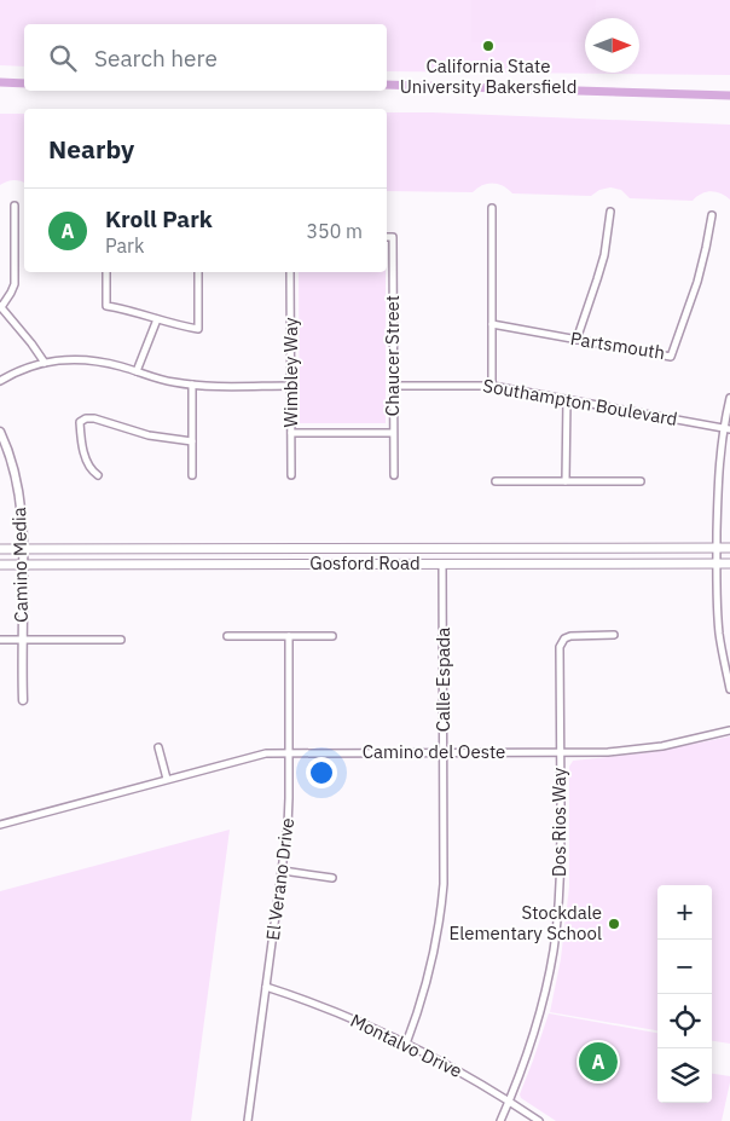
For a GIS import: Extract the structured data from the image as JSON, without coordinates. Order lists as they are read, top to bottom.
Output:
{
  "streets": {
    "main road": ["Gosford Road"],
    "street": [
      "Partsmouth",
      "Chaucer Street",
      "Wimbley Way",
      "Southampton Boulevard",
      "Camino Media",
      "Calle Espada",
      "Camino del Oeste",
      "Dos Rios Way",
      "El Verano Drive",
      "Montalvo Drive"
    ]
  },
  "crossings": [
    ["Chaucer Street", "Southampton Boulevard"],
    ["Gosford Road", "Camino Media"],
    ["Gosford Road", "Calle Espada"],
    ["Calle Espada", "Camino del Oeste"],
    ["Calle Espada", "Montalvo Drive"],
    ["Camino del Oeste", "Dos Rios Way"],
    ["Camino del Oeste", "El Verano Drive"],
    ["Dos Rios Way", "Montalvo Drive"],
    ["El Verano Drive", "Montalvo Drive"]
  ],
  "places": ["California State University Bakersfield", "Stockdale Elementary School"],
  "north": "right",
  "page": {
    "search": "Search here",
    "heading": "Nearby",
    "list": [
      {
        "mark": "A",
        "name": "Kroll Park",
        "note": "Park",
        "value": "350 m"
      }
    ],
    "map_buttons": ["+", "−"],
    "pins": "A"
  }
}
